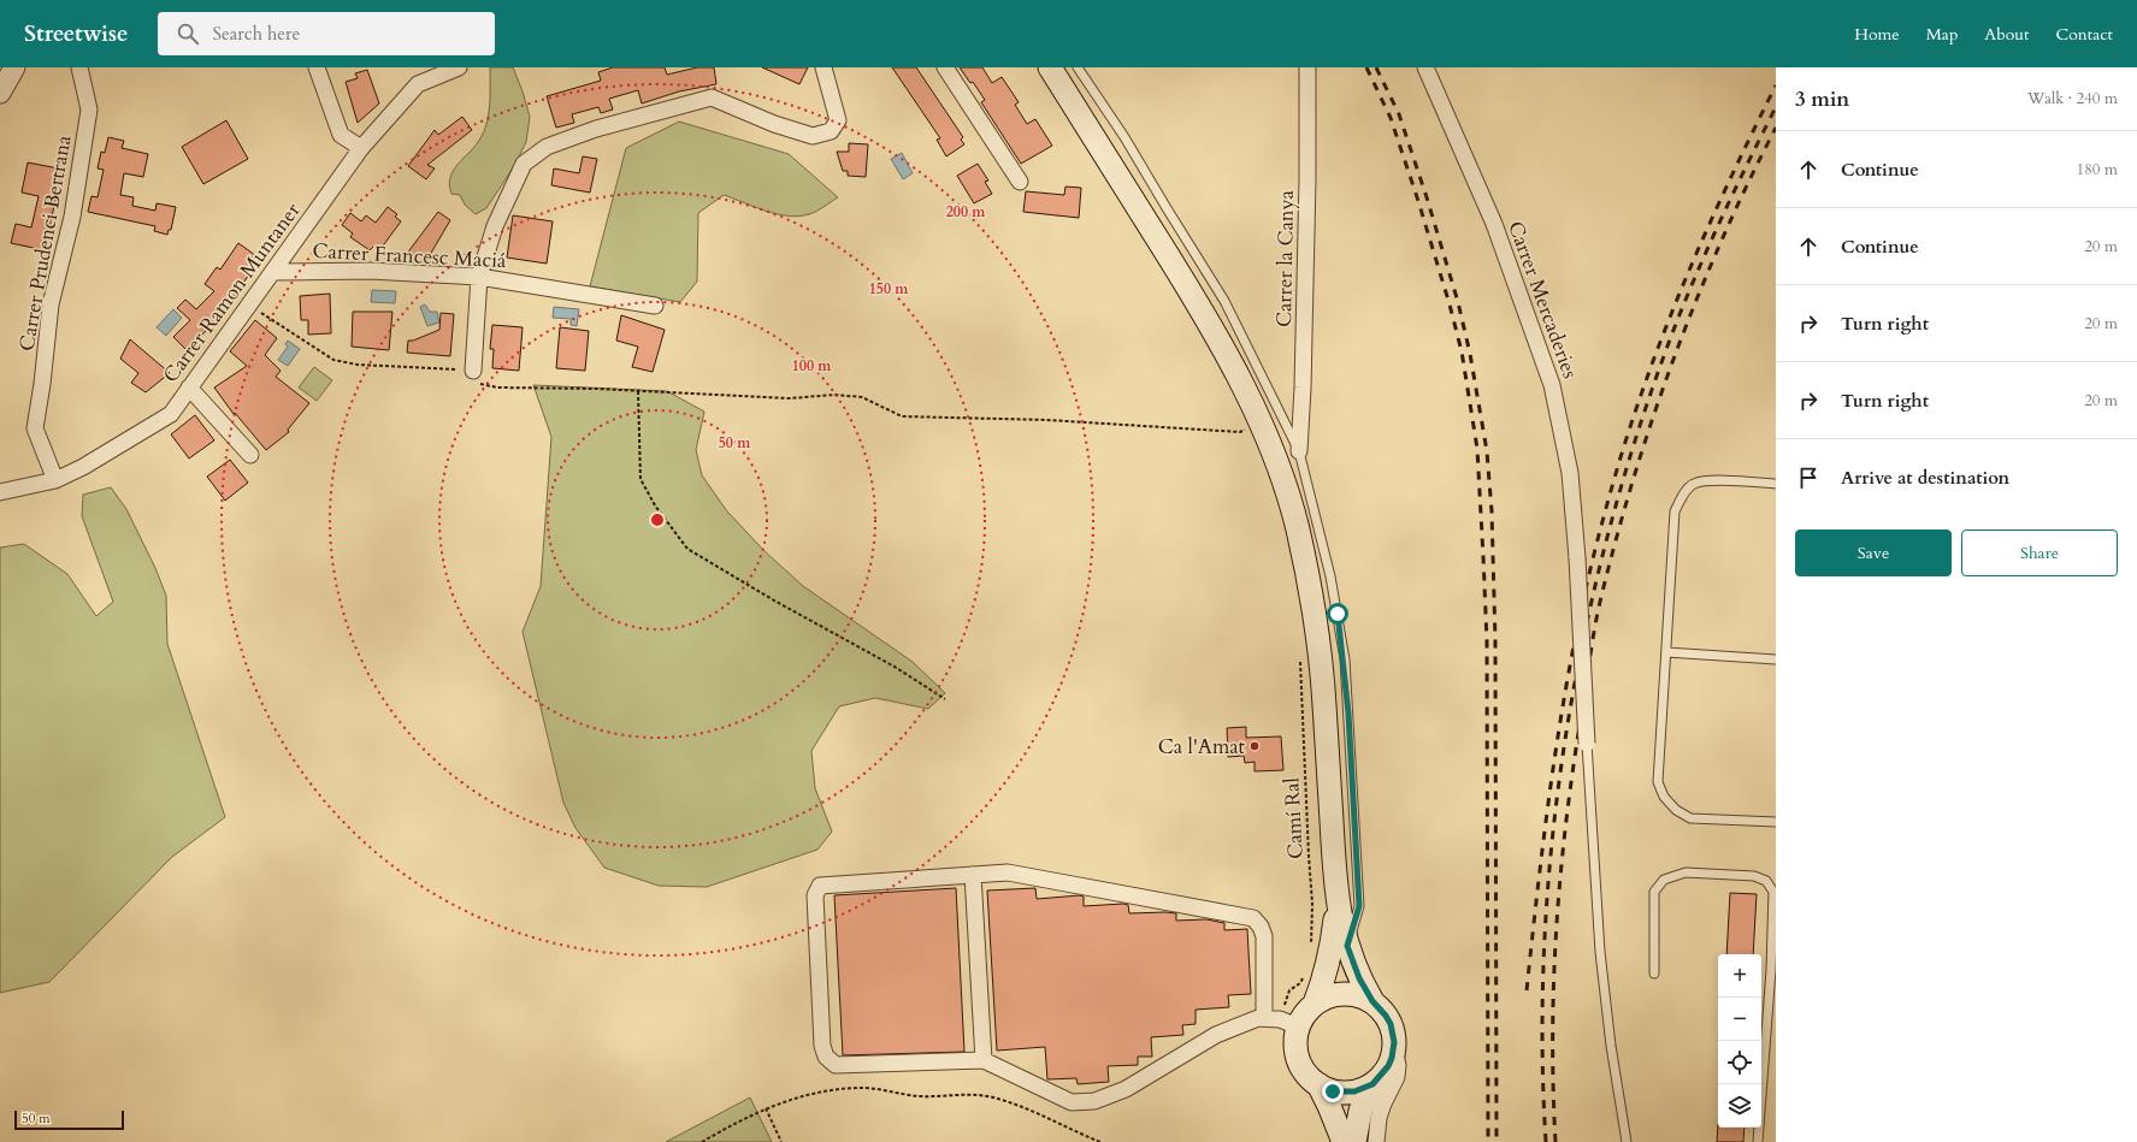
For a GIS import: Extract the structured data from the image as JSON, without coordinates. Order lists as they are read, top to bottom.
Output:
{
  "streets": {
    "street": [
      "Carrer Prudenci Bertrana",
      "Carrer Francesc Maciá",
      "Carrer la Canya",
      "Carrer Ramon Muntaner",
      "Carrer Mercaderies"
    ],
    "path": ["Camí Ral"]
  },
  "crossings": [
    ["Carrer Prudenci Bertrana", "Carrer Ramon Muntaner"],
    ["Carrer Francesc Maciá", "Carrer Ramon Muntaner"]
  ],
  "places": ["Ca l'Amat"],
  "scale_bar": "50 m",
  "page": {
    "header": "Streetwise",
    "search": "Search here",
    "nav": [
      "Home",
      "Map",
      "About",
      "Contact"
    ],
    "heading": ["3 min", "Walk · 240 m"],
    "list": [
      ["Continue", "180 m"],
      ["Continue", "20 m"],
      ["Turn right", "20 m"],
      ["Turn right", "20 m"],
      "Arrive at destination"
    ],
    "buttons": ["Save", "Share"],
    "map_buttons": ["+", "−"],
    "scale": "50 m"
  },
  "rings": [
    "200 m",
    "150 m",
    "100 m",
    "50 m"
  ]
}
